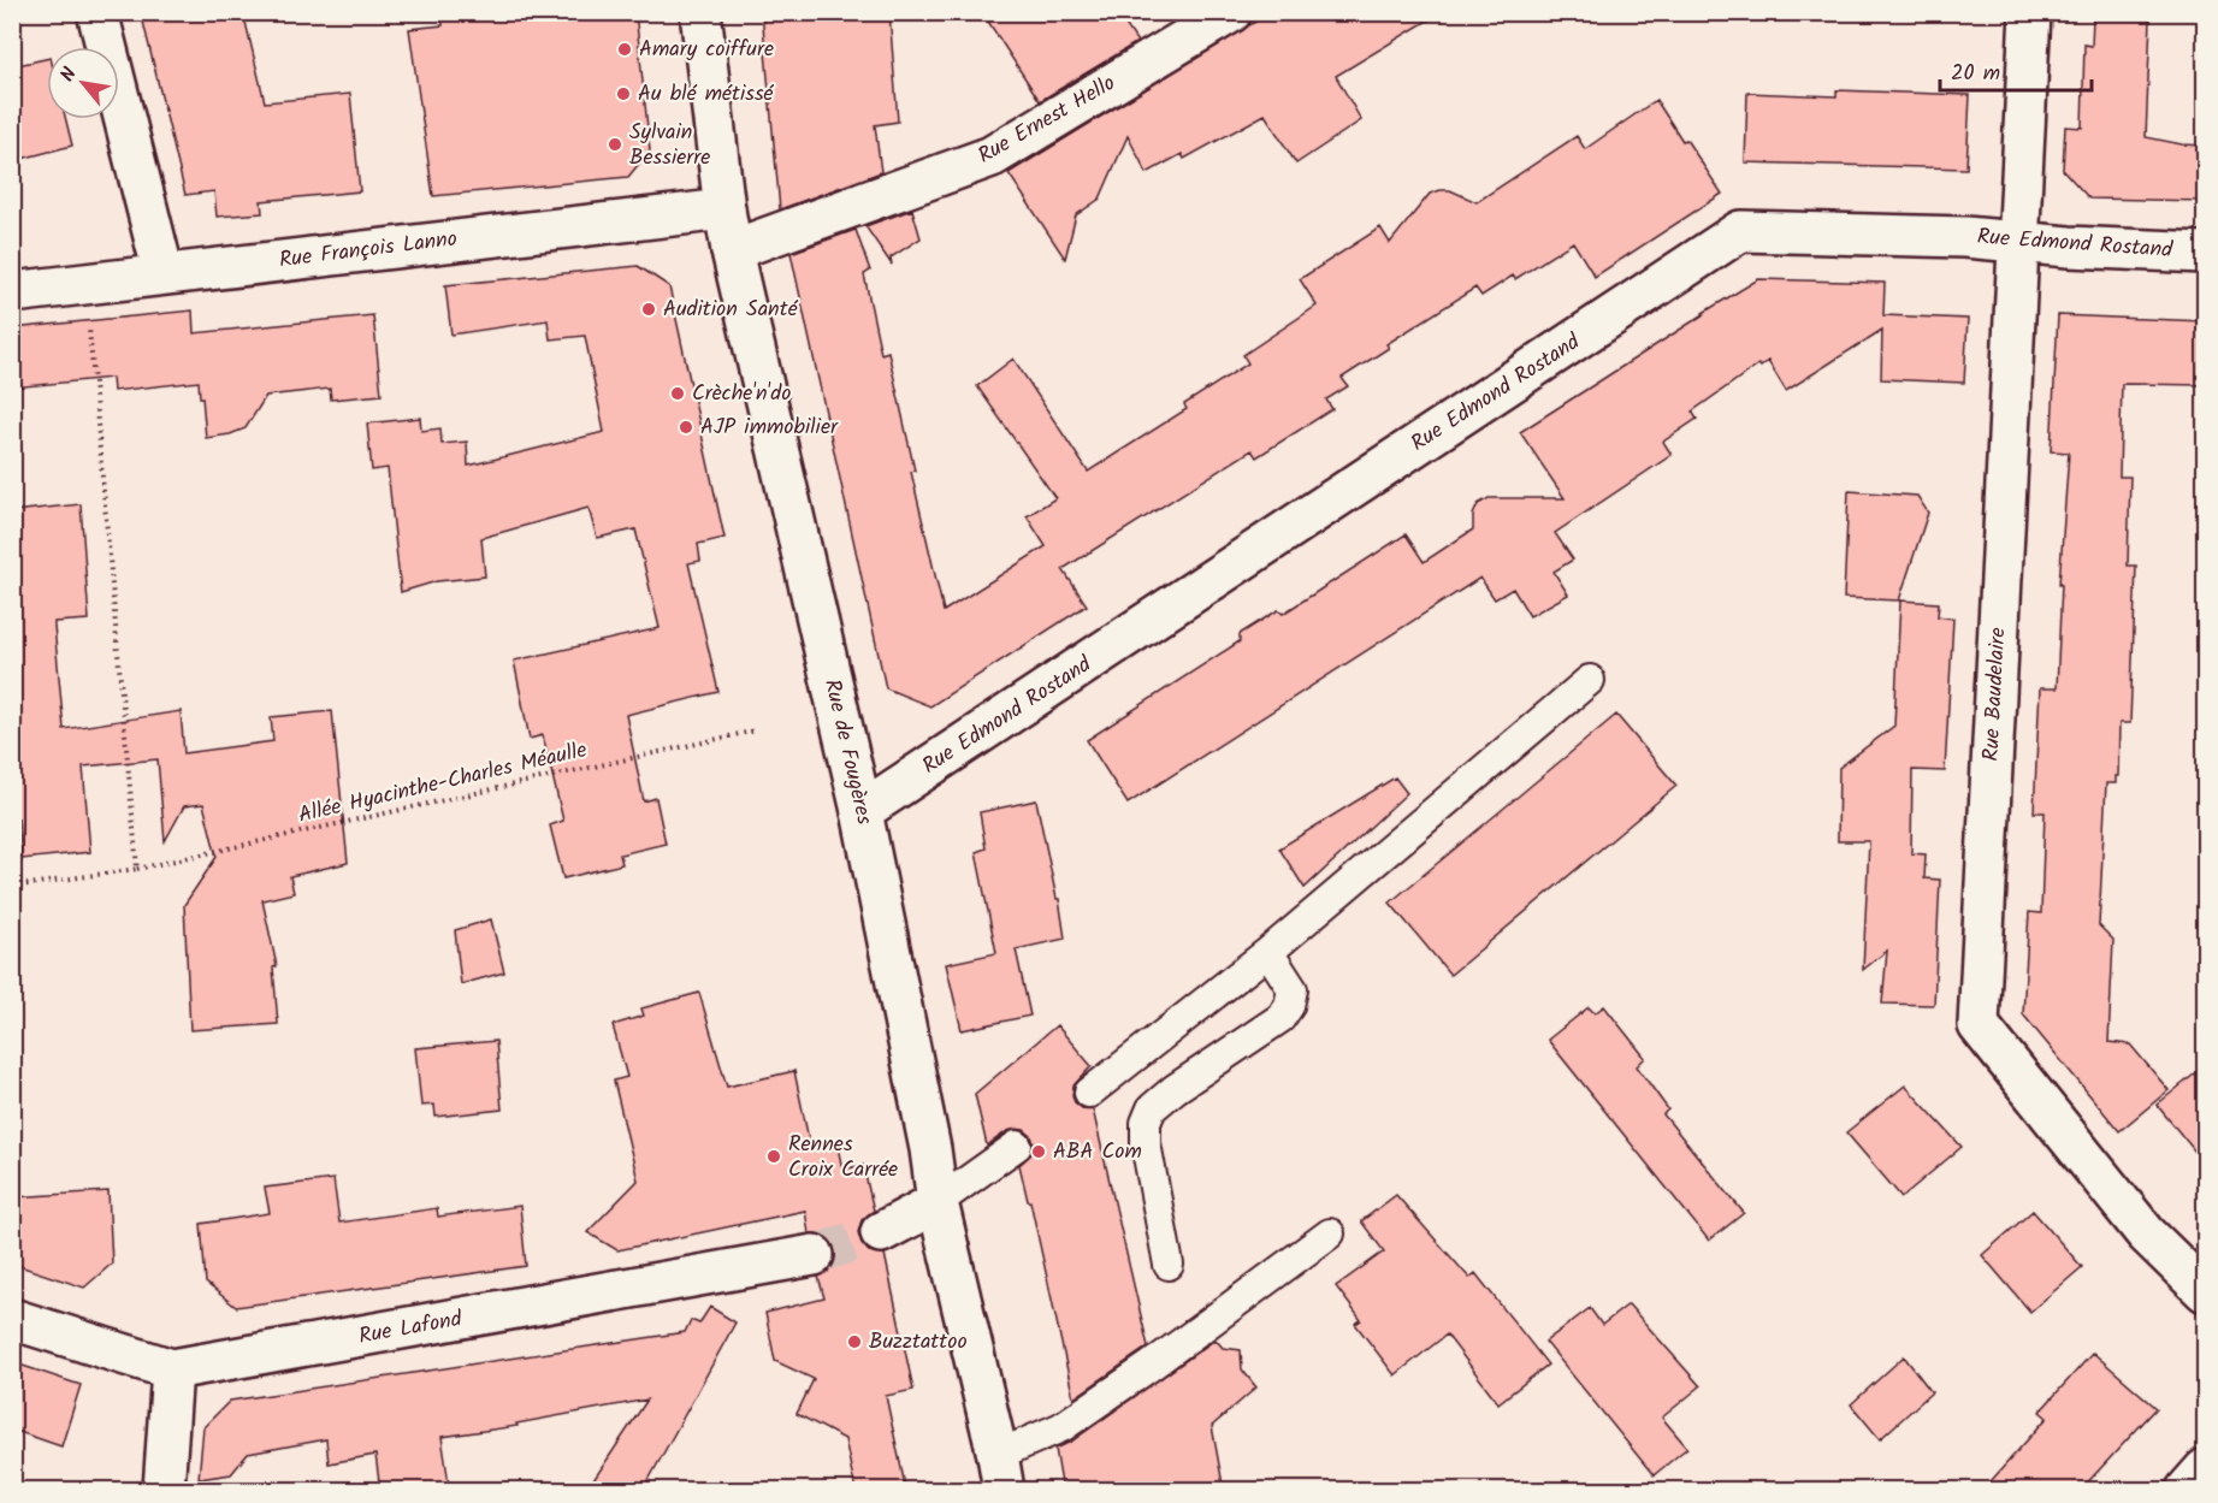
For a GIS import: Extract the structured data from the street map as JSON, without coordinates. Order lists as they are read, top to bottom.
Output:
{
  "streets": {
    "street": [
      "Rue Ernest Hello",
      "Rue Edmond Rostand",
      "Rue François Lanno",
      "Rue Baudelaire",
      "Rue de Fougères",
      "Rue Lafond"
    ],
    "path": ["Allée Hyacinthe-Charles Méaulle"]
  },
  "crossings": [
    ["Rue Ernest Hello", "Rue de Fougères"],
    ["Rue Edmond Rostand", "Rue Baudelaire"],
    ["Rue Edmond Rostand", "Rue de Fougères"],
    ["Rue François Lanno", "Rue de Fougères"]
  ],
  "places": [
    "Amary coiffure",
    "Au blé métissé",
    "Sylvain Bessierre",
    "Audition Santé",
    "Crèche'n'do",
    "AJP immobilier",
    "ABA Com",
    "Rennes Croix Carrée",
    "Buzztattoo"
  ],
  "scale_bar": "20 m",
  "north": "top left"
}
